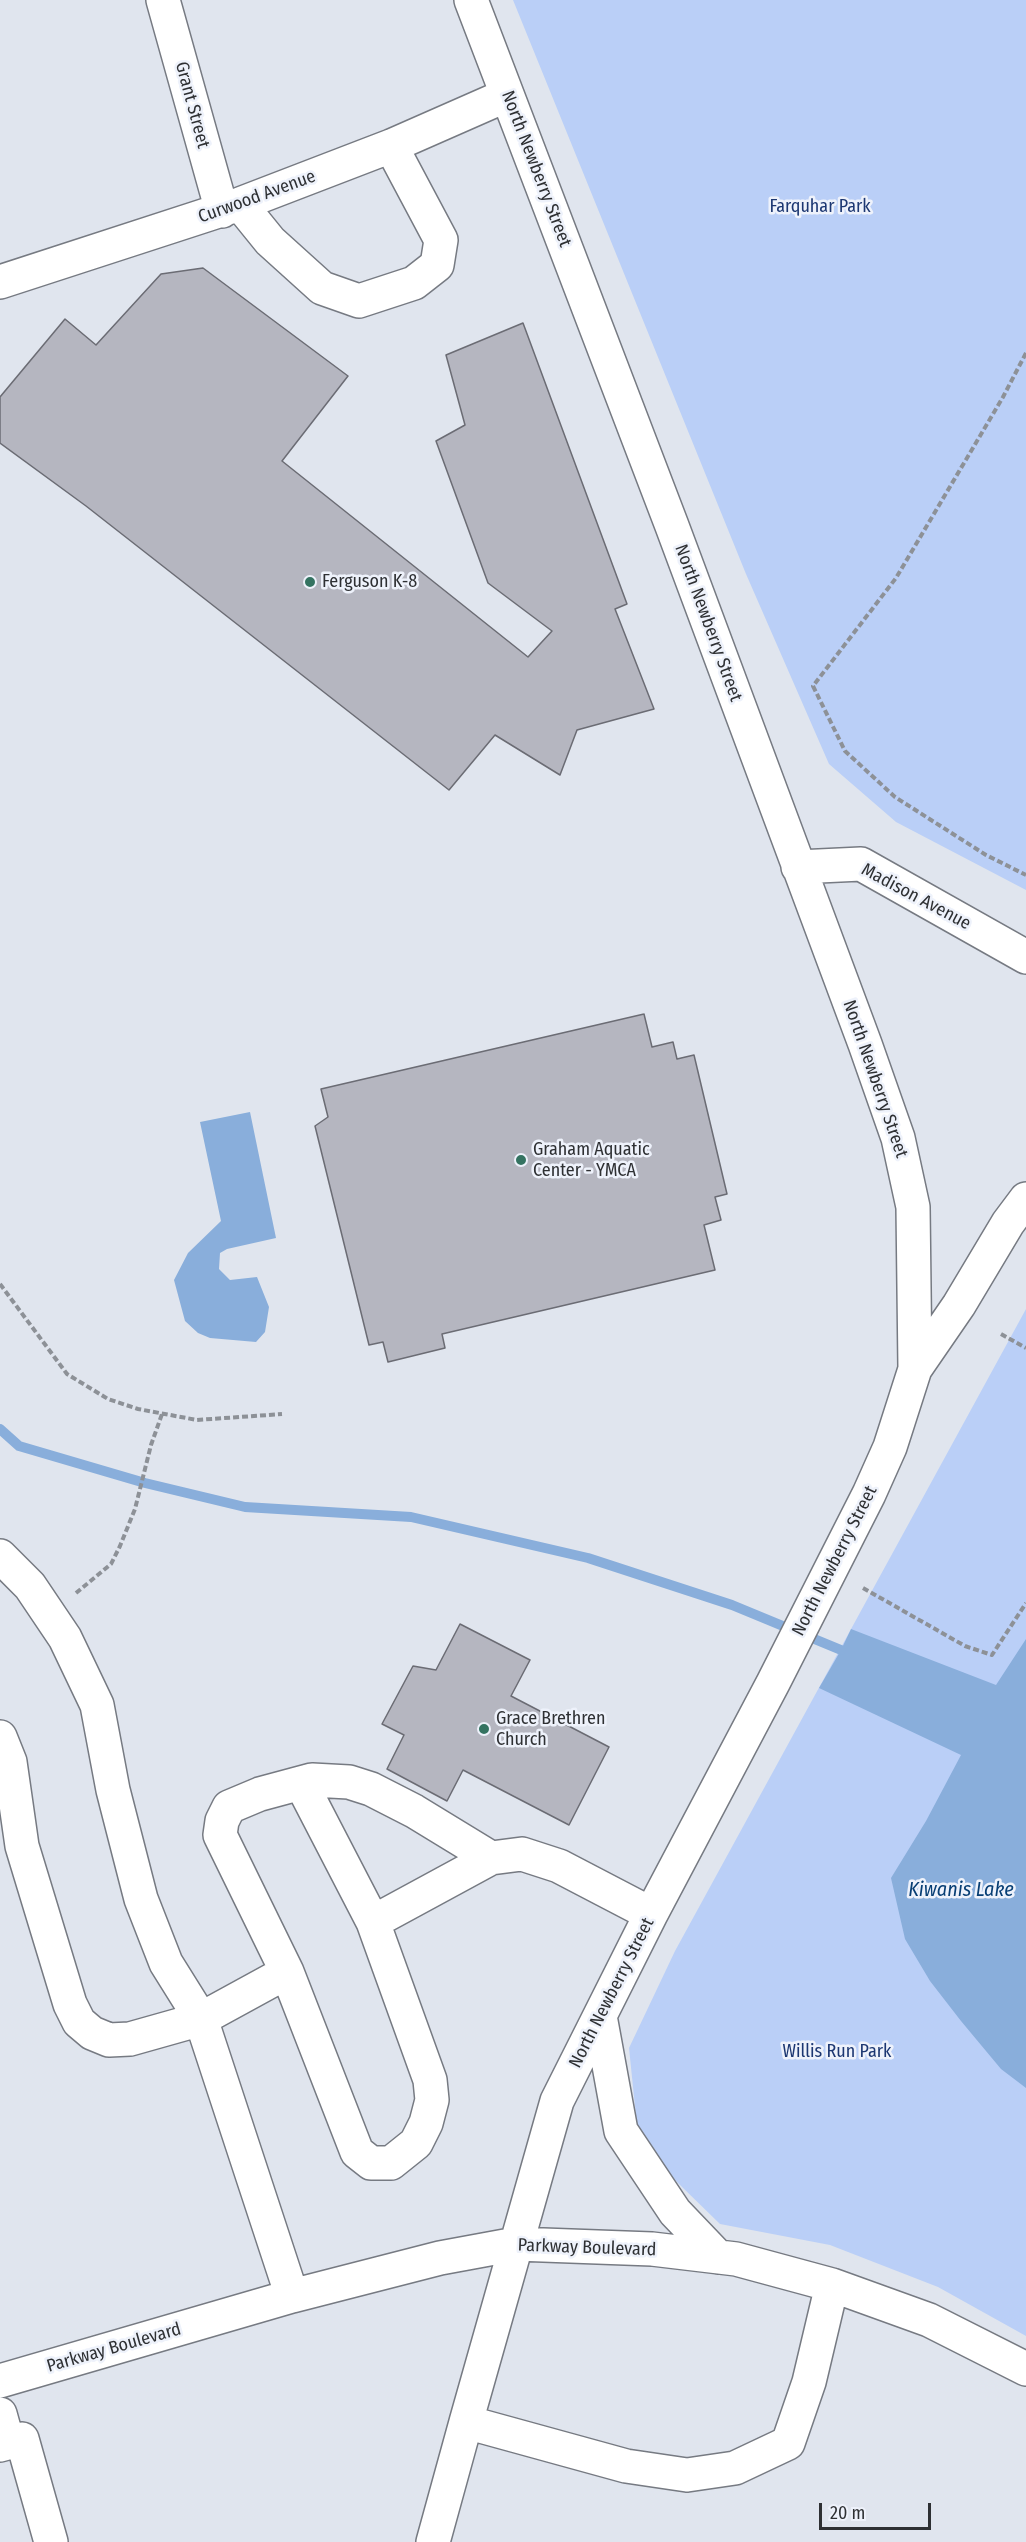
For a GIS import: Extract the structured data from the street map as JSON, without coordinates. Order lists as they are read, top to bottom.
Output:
{
  "streets": {
    "street": [
      "Grant Street",
      "North Newberry Street",
      "Curwood Avenue",
      "Madison Avenue",
      "Parkway Boulevard"
    ]
  },
  "crossings": [
    ["Grant Street", "Curwood Avenue"],
    ["North Newberry Street", "Curwood Avenue"],
    ["North Newberry Street", "Madison Avenue"],
    ["North Newberry Street", "Parkway Boulevard"]
  ],
  "water": ["Kiwanis Lake"],
  "parks": ["Farquhar Park", "Willis Run Park"],
  "places": ["Ferguson K-8", "Graham Aquatic Center - YMCA", "Grace Brethren Church"],
  "scale_bar": "20 m"
}
